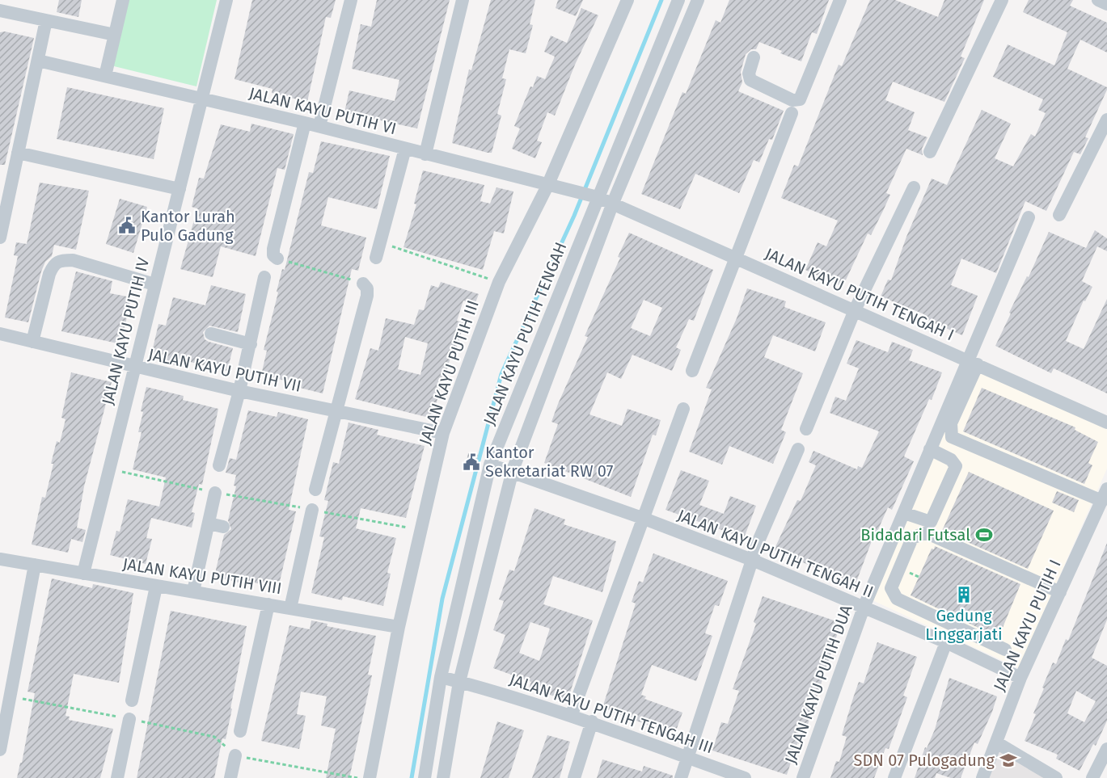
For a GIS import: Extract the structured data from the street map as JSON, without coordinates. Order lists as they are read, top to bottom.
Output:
{
  "streets": {
    "street": [
      "JALAN KAYU PUTIH VI",
      "JALAN KAYU PUTIH TENGAH I",
      "JALAN KAYU PUTIH IV",
      "JALAN KAYU PUTIH TENGAH",
      "JALAN KAYU PUTIH VII",
      "JALAN KAYU PUTIH III",
      "JALAN KAYU PUTIH TENGAH II",
      "JALAN KAYU PUTIH VIII",
      "JALAN KAYU PUTIH I",
      "JALAN KAYU PUTIH DUA",
      "JALAN KAYU PUTIH TENGAH III"
    ]
  },
  "crossings": [
    ["JALAN KAYU PUTIH VI", "JALAN KAYU PUTIH TENGAH I"],
    ["JALAN KAYU PUTIH VI", "JALAN KAYU PUTIH IV"],
    ["JALAN KAYU PUTIH VI", "JALAN KAYU PUTIH TENGAH"],
    ["JALAN KAYU PUTIH VI", "JALAN KAYU PUTIH III"],
    ["JALAN KAYU PUTIH TENGAH I", "JALAN KAYU PUTIH TENGAH"],
    ["JALAN KAYU PUTIH TENGAH I", "JALAN KAYU PUTIH DUA"],
    ["JALAN KAYU PUTIH IV", "JALAN KAYU PUTIH VII"],
    ["JALAN KAYU PUTIH IV", "JALAN KAYU PUTIH VIII"],
    ["JALAN KAYU PUTIH TENGAH", "JALAN KAYU PUTIH TENGAH II"],
    ["JALAN KAYU PUTIH TENGAH", "JALAN KAYU PUTIH TENGAH III"],
    ["JALAN KAYU PUTIH VII", "JALAN KAYU PUTIH III"],
    ["JALAN KAYU PUTIH III", "JALAN KAYU PUTIH VIII"],
    ["JALAN KAYU PUTIH TENGAH II", "JALAN KAYU PUTIH I"],
    ["JALAN KAYU PUTIH TENGAH II", "JALAN KAYU PUTIH DUA"]
  ],
  "places": {
    "public building": ["Kantor Lurah Pulo Gadung", "Kantor Sekretariat RW 07"],
    "sports": ["Bidadari Futsal"],
    "building": ["Gedung Linggarjati"],
    "school or university": ["SDN 07 Pulogadung"]
  }
}
